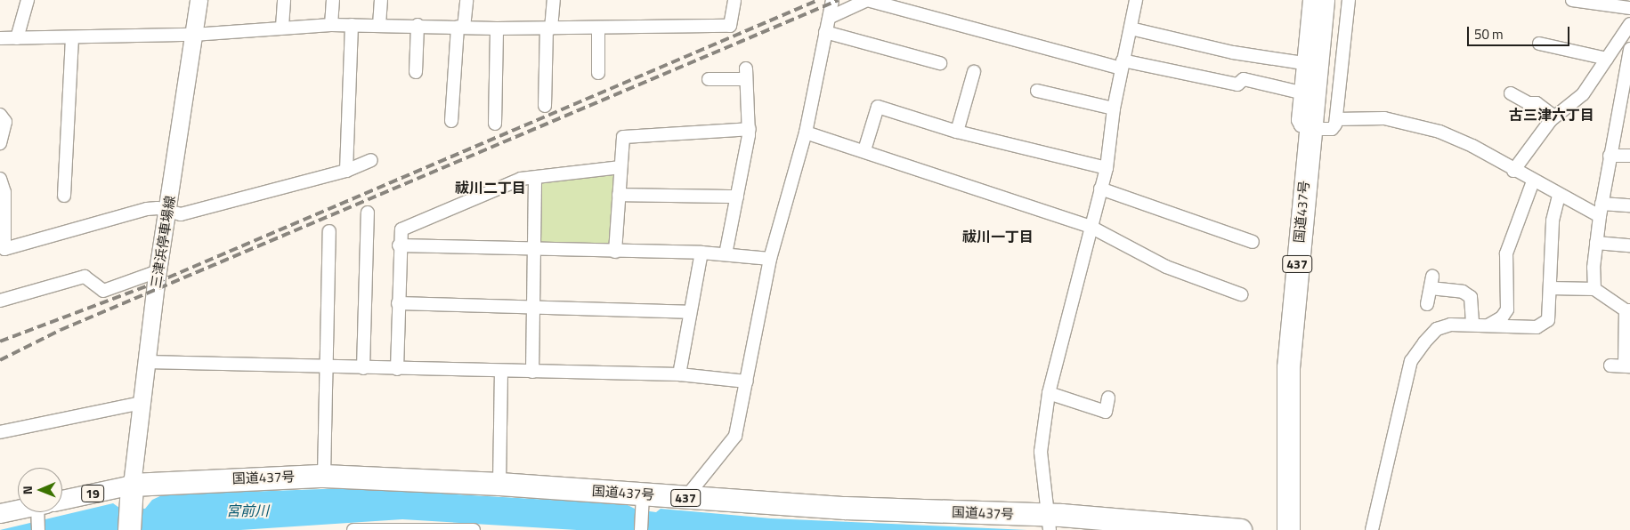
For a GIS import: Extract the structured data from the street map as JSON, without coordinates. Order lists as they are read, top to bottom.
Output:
{
  "streets": {
    "highway": ["国道437号", "437"],
    "main road": ["三津浜停車場線", "19"]
  },
  "crossings": [
    ["国道437号", "三津浜停車場線"],
    ["国道437号", "19"],
    ["三津浜停車場線", "19"]
  ],
  "districts": ["古三津六丁目", "祓川二丁目", "祓川一丁目"],
  "water": ["宮前川"],
  "scale_bar": "50 m",
  "north": "left"
}
